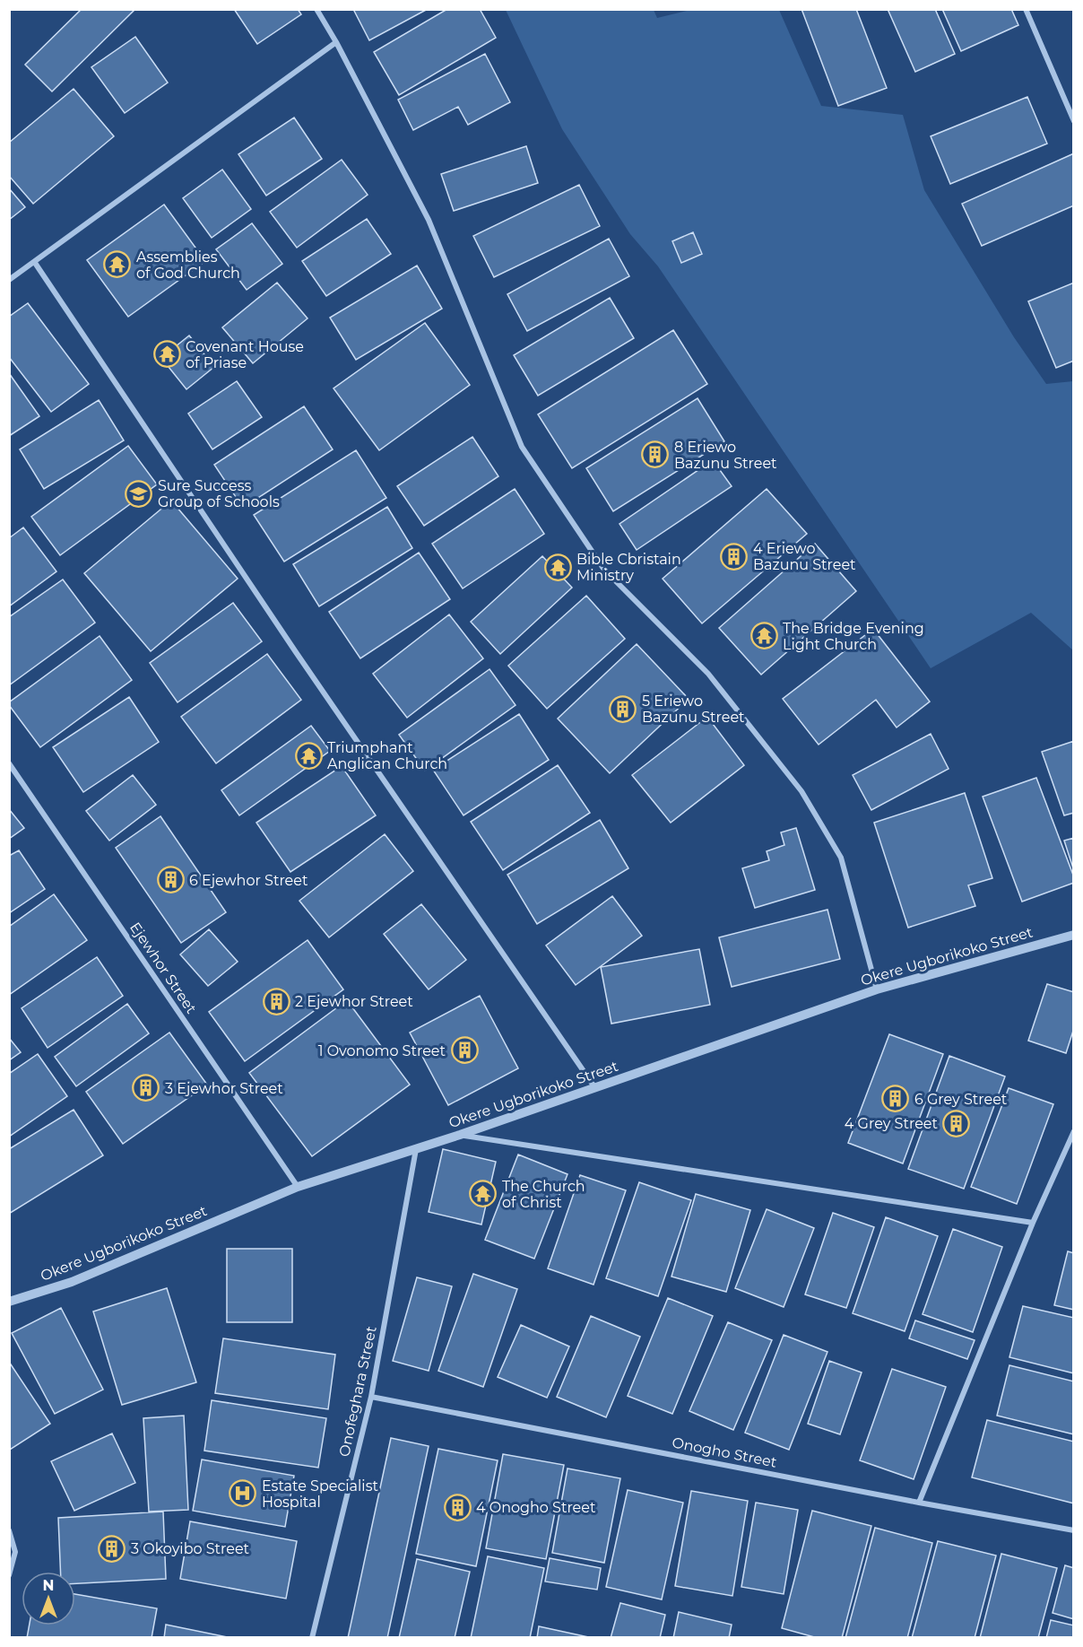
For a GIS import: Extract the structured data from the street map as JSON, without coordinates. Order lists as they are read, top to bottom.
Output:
{
  "streets": {
    "street": [
      "Okere Ugborikoko Street",
      "Ejewhor Street",
      "Onofeghara Street",
      "Onogho Street"
    ]
  },
  "crossings": [
    ["Okere Ugborikoko Street", "Ejewhor Street"],
    ["Okere Ugborikoko Street", "Onofeghara Street"],
    ["Onofeghara Street", "Onogho Street"]
  ],
  "places": {
    "temple": [
      "Assemblies of God Church",
      "Covenant House of Priase",
      "Bible Cbristain Ministry",
      "The Bridge Evening Light Church",
      "Triumphant Anglican Church",
      "The Church of Christ"
    ],
    "building": [
      "8 Eriewo Bazunu Street",
      "4 Eriewo Bazunu Street",
      "5 Eriewo Bazunu Street",
      "6 Ejewhor Street",
      "2 Ejewhor Street",
      "1 Ovonomo Street",
      "3 Ejewhor Street",
      "6 Grey Street",
      "4 Grey Street",
      "4 Onogho Street",
      "3 Okoyibo Street"
    ],
    "school or university": ["Sure Success Group of Schools"],
    "hospital": ["Estate Specialist Hospital"]
  },
  "north": "top"
}
